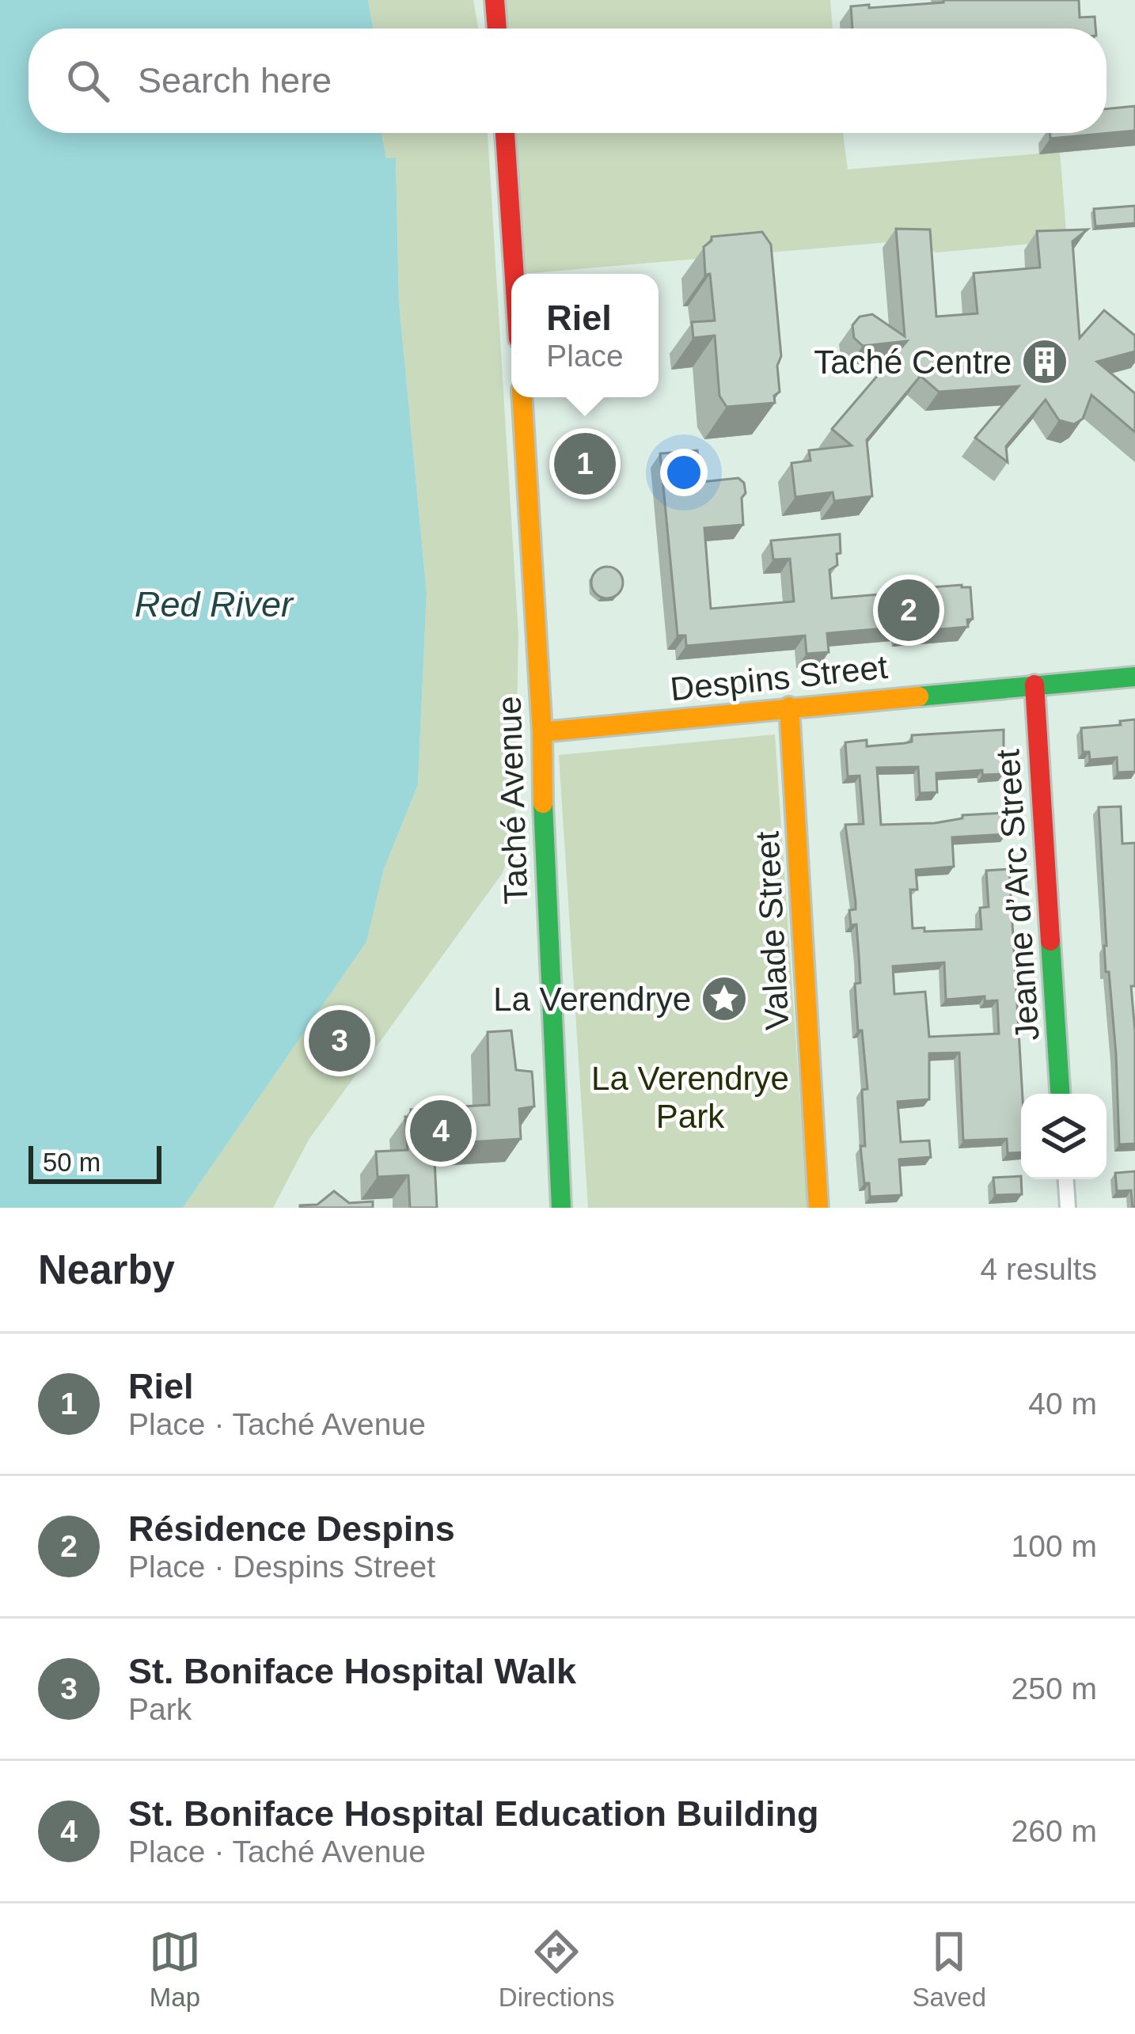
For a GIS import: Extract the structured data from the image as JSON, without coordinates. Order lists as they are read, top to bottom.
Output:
{
  "streets": {
    "street": [
      "Despins Street",
      "Taché Avenue",
      "Jeanne d’Arc Street",
      "Valade Street"
    ]
  },
  "crossings": [
    ["Despins Street", "Taché Avenue"],
    ["Despins Street", "Jeanne d’Arc Street"],
    ["Despins Street", "Valade Street"]
  ],
  "water": ["Red River"],
  "parks": ["La Verendrye Park"],
  "places": {
    "building": ["Taché Centre"],
    "place": ["La Verendrye"]
  },
  "scale_bar": "50 m",
  "page": {
    "search": "Search here",
    "popup": ["Riel", "Place"],
    "pins": [
      "1",
      "2",
      "3",
      "4"
    ],
    "scale": "50 m",
    "heading": ["Nearby", "4 results"],
    "list": [
      {
        "mark": "1",
        "name": "Riel",
        "note": "Place · Taché Avenue",
        "value": "40 m"
      },
      {
        "mark": "2",
        "name": "Résidence Despins",
        "note": "Place · Despins Street",
        "value": "100 m"
      },
      {
        "mark": "3",
        "name": "St. Boniface Hospital Walk",
        "note": "Park",
        "value": "250 m"
      },
      {
        "mark": "4",
        "name": "St. Boniface Hospital Education Building",
        "note": "Place · Taché Avenue",
        "value": "260 m"
      }
    ],
    "nav": ["Map", "Directions", "Saved"]
  }
}
